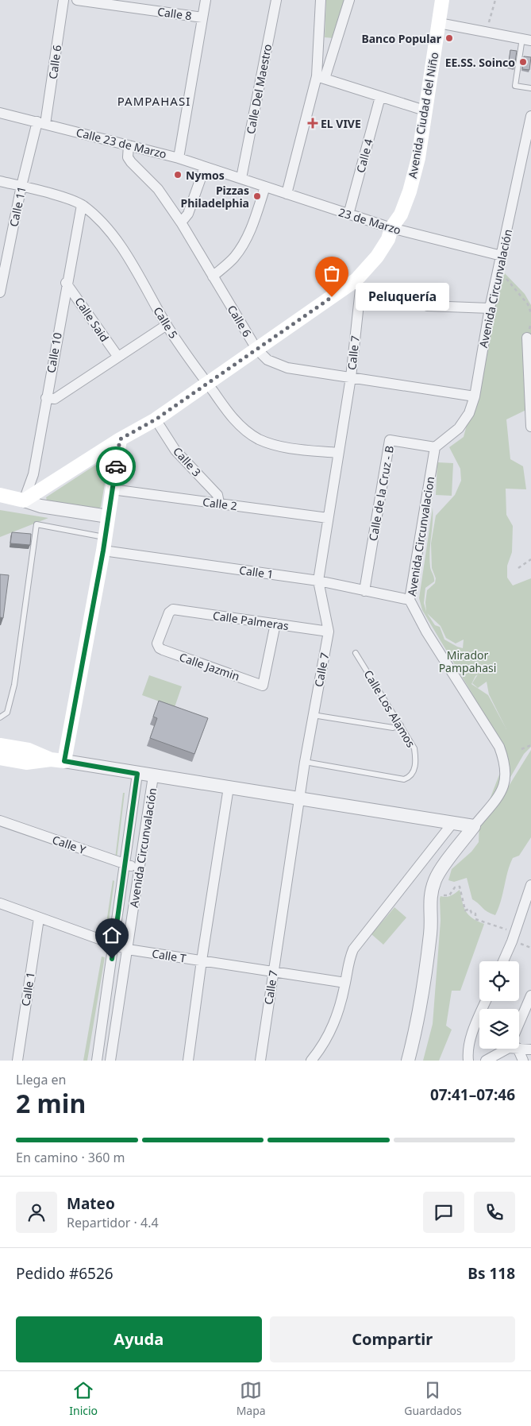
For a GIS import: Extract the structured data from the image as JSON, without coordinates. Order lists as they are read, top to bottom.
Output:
{
  "streets": {
    "main road": ["Avenida Ciudad del Niño"],
    "street": [
      "Calle 8",
      "Calle 6",
      "Calle Del Maestro",
      "Calle 23 de Marzo",
      "Calle 4",
      "Calle 11",
      "23 de Marzo",
      "Avenida Circunvalación",
      "Calle Said",
      "Calle 5",
      "Calle 10",
      "Calle 7",
      "Calle 3",
      "Calle de la Cruz - B",
      "Calle 2",
      "Avenida Circunvalacion",
      "Calle 1",
      "Calle Palmeras",
      "Calle Jazmin",
      "Calle Y",
      "Calle T"
    ],
    "lane": ["Calle Los Alamos"]
  },
  "crossings": [
    ["Calle 6", "Avenida Ciudad del Niño"],
    ["Calle 6", "Calle 23 de Marzo"],
    ["Calle 6", "Calle 11"],
    ["Calle 6", "Avenida Circunvalación"],
    ["Calle 6", "Calle 7"],
    ["Calle Del Maestro", "Calle 23 de Marzo"],
    ["Calle Del Maestro", "23 de Marzo"],
    ["Avenida Ciudad del Niño", "23 de Marzo"],
    ["Avenida Ciudad del Niño", "Calle 5"],
    ["Avenida Ciudad del Niño", "Calle 10"],
    ["Avenida Ciudad del Niño", "Calle 7"],
    ["Avenida Ciudad del Niño", "Calle 3"],
    ["Calle 23 de Marzo", "Calle 11"],
    ["Calle 23 de Marzo", "23 de Marzo"],
    ["Calle 4", "23 de Marzo"],
    ["Calle 11", "Calle 5"],
    ["23 de Marzo", "Avenida Circunvalación"],
    ["Avenida Circunvalación", "Calle de la Cruz - B"],
    ["Avenida Circunvalación", "Avenida Circunvalacion"],
    ["Avenida Circunvalación", "Calle Y"],
    ["Avenida Circunvalación", "Calle T"],
    ["Calle Said", "Calle 10"],
    ["Calle 5", "Calle 10"],
    ["Calle 5", "Calle 7"],
    ["Calle 7", "Calle 2"],
    ["Calle 7", "Calle 1"],
    ["Calle 7", "Calle Palmeras"],
    ["Calle 7", "Calle Los Alamos"],
    ["Calle 7", "Calle T"],
    ["Calle 3", "Calle 2"],
    ["Calle de la Cruz - B", "Avenida Circunvalacion"],
    ["Calle de la Cruz - B", "Calle 1"],
    ["Avenida Circunvalacion", "Calle 1"],
    ["Calle 1", "Calle T"],
    ["Calle Palmeras", "Calle Jazmin"]
  ],
  "districts": ["PAMPAHASI"],
  "parks": ["Mirador Pampahasi"],
  "places": {
    "other": [
      "Banco Popular",
      "EE.SS. Soinco",
      "Nymos",
      "Pizzas Philadelphia",
      "Peluquería"
    ],
    "health": ["EL VIVE"]
  },
  "page": {
    "bubble": "Peluquería",
    "heading": ["2 min", "Llega en", "07:41–07:46"],
    "panel": [
      "Mateo",
      "Repartidor · 4.4",
      "Pedido #6526",
      "Bs 118"
    ],
    "bar": "En camino · 360 m",
    "buttons": ["Ayuda", "Compartir"],
    "tabs": ["Inicio", "Mapa", "Guardados"]
  }
}
